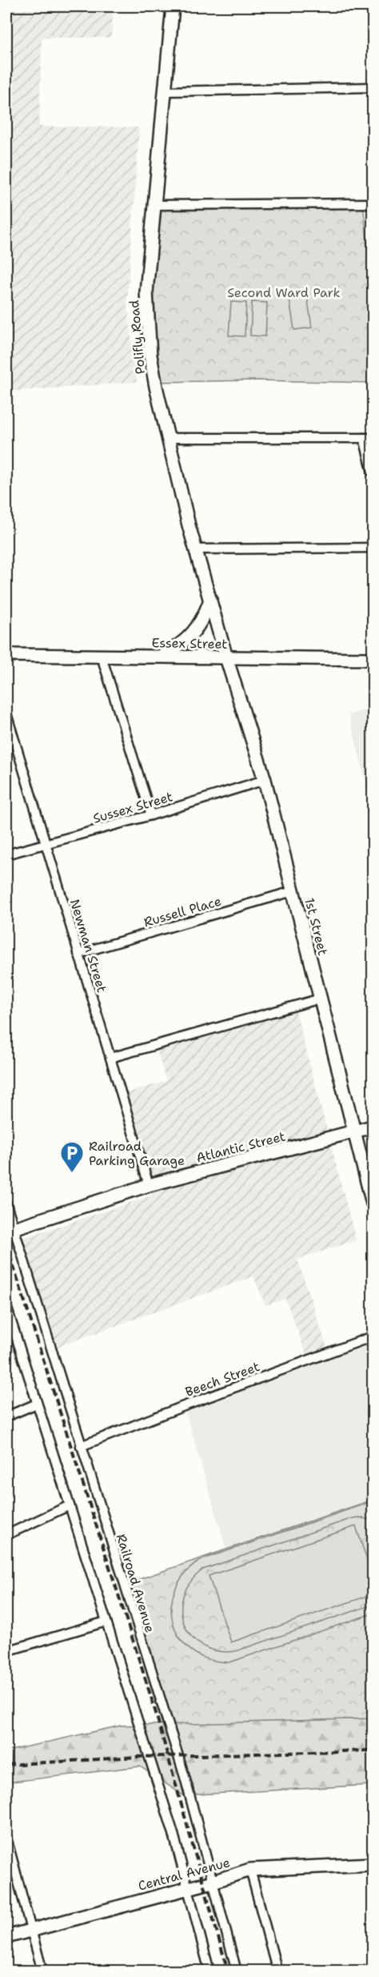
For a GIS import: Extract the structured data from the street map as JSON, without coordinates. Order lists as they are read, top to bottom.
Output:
{
  "streets": {
    "street": [
      "Polifly Road",
      "Essex Street",
      "Sussex Street",
      "Russell Place",
      "1st Street",
      "Newman Street",
      "Atlantic Street",
      "Beech Street",
      "Railroad Avenue",
      "Central Avenue"
    ]
  },
  "crossings": [
    ["Polifly Road", "Essex Street"],
    ["Polifly Road", "1st Street"],
    ["Essex Street", "1st Street"],
    ["Sussex Street", "1st Street"],
    ["Sussex Street", "Newman Street"],
    ["Russell Place", "1st Street"],
    ["Russell Place", "Newman Street"],
    ["1st Street", "Atlantic Street"],
    ["Newman Street", "Atlantic Street"],
    ["Atlantic Street", "Railroad Avenue"],
    ["Beech Street", "Railroad Avenue"],
    ["Railroad Avenue", "Central Avenue"]
  ],
  "parks": ["Second Ward Park"],
  "places": {
    "parking": ["Railroad Parking Garage"]
  }
}
